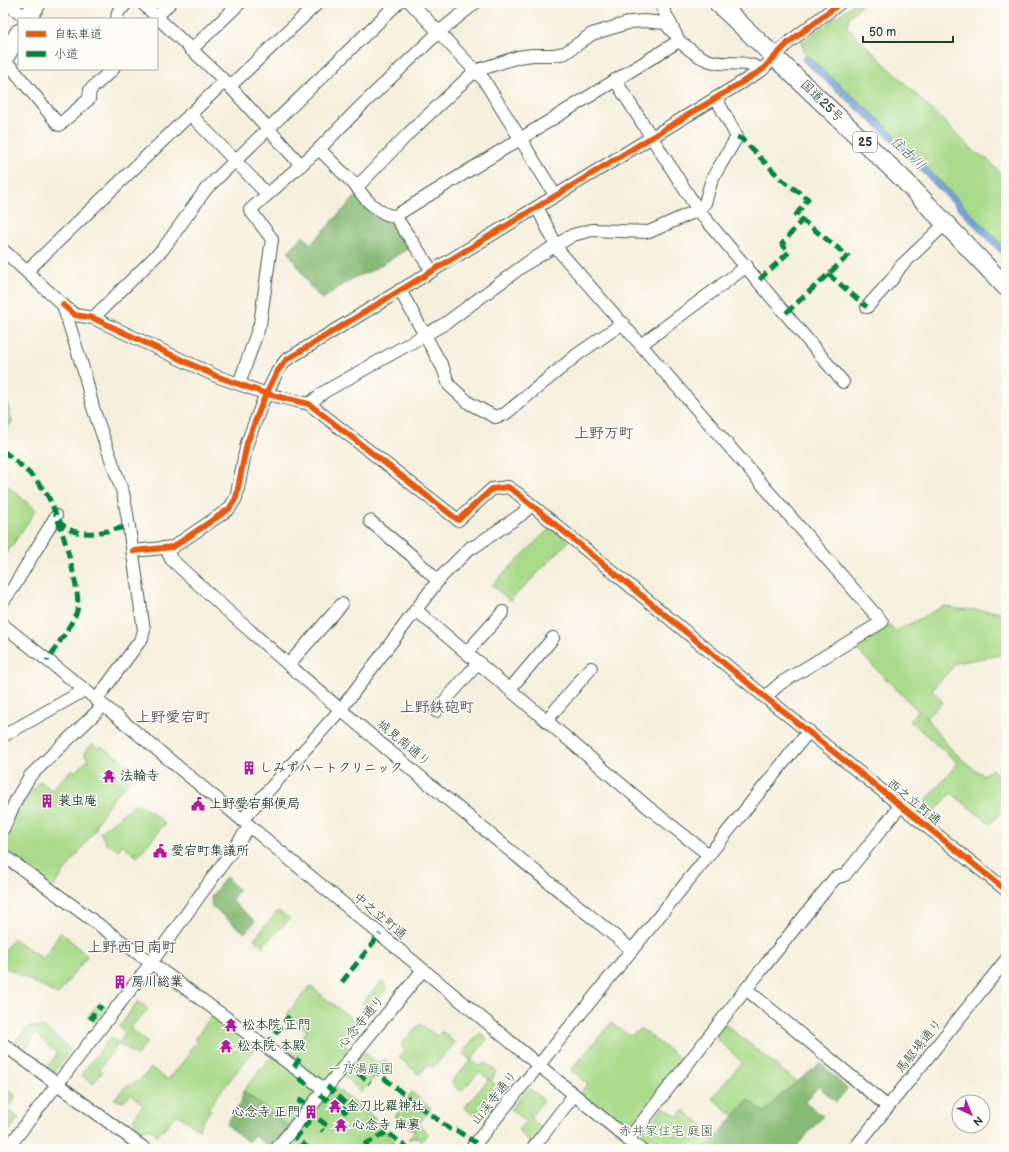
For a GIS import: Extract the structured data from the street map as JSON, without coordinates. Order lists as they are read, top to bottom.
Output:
{
  "streets": {
    "highway": ["国道25号", "25"],
    "street": [
      "城見南通り",
      "西之立町通",
      "中之立町通",
      "心念寺通り",
      "馬駆場通り",
      "山渓寺通り"
    ]
  },
  "crossings": [
    ["城見南通り", "山渓寺通り"],
    ["西之立町通", "山渓寺通り"],
    ["中之立町通", "心念寺通り"],
    ["中之立町通", "山渓寺通り"]
  ],
  "districts": [
    "上野万町",
    "上野鉄砲町",
    "上野愛宕町",
    "上野西日南町"
  ],
  "water": ["住古川"],
  "parks": ["一乃湯庭園", "赤井家住宅 庭園"],
  "places": {
    "building": [
      "しみずハートクリニック",
      "蓑虫庵",
      "房川総業",
      "心念寺 正門"
    ],
    "temple": [
      "法輪寺",
      "松本院 正門",
      "松本院 本殿",
      "金刀比羅神社",
      "心念寺 庫裏"
    ],
    "public building": ["上野愛宕郵便局", "愛宕町集議所"]
  },
  "legend": ["自転車道", "小道"],
  "scale_bar": "50 m",
  "north": "bottom right"
}
